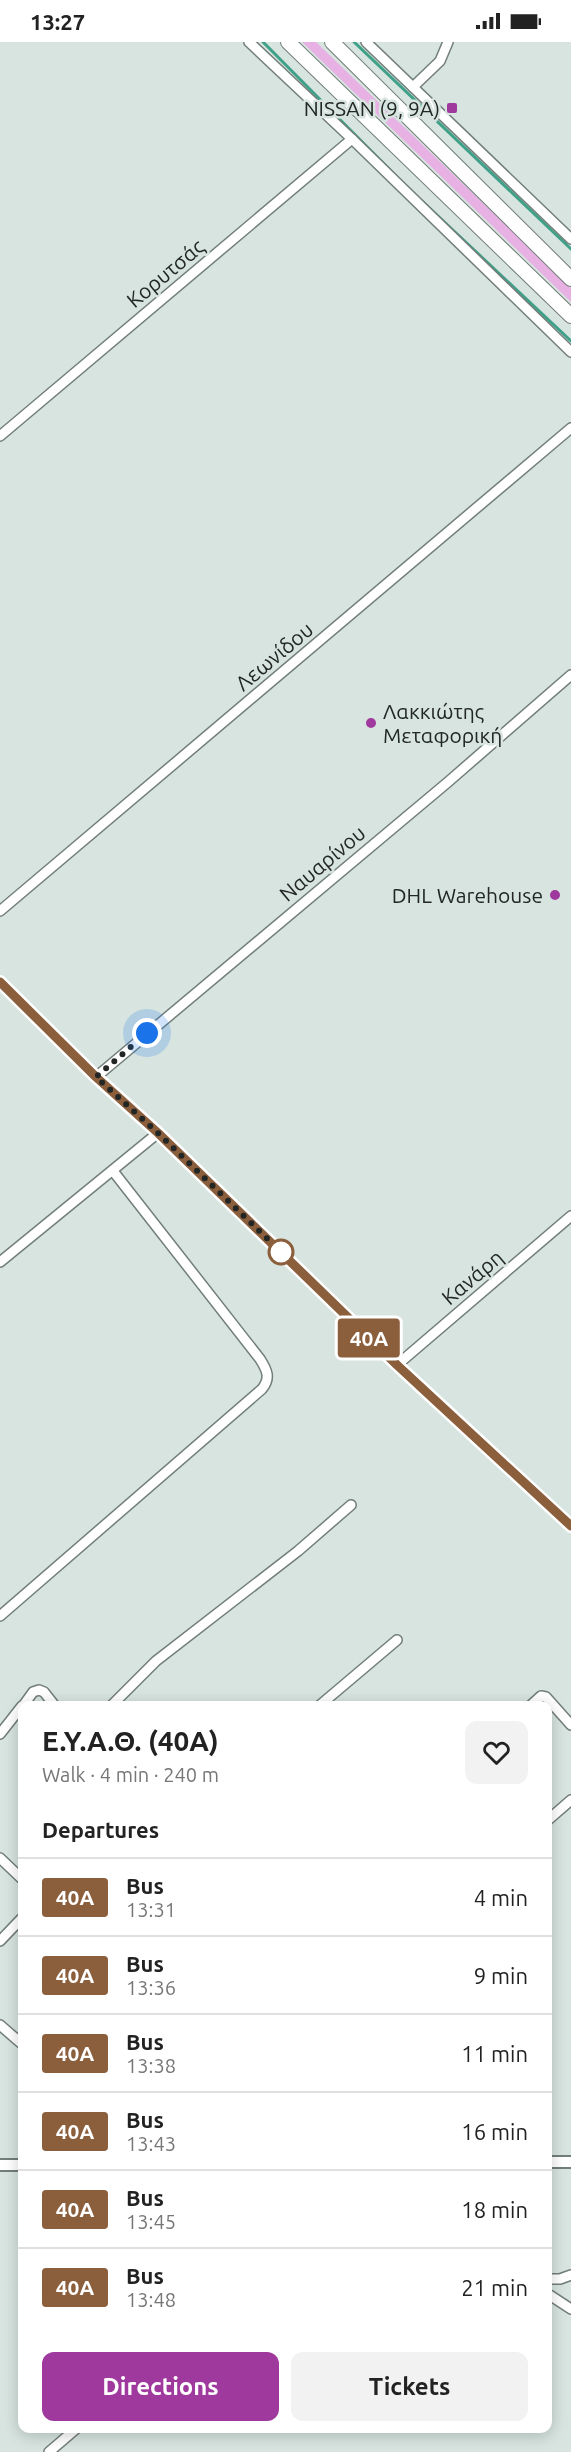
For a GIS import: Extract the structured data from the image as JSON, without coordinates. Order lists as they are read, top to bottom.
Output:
{
  "streets": {
    "street": [
      "Κορυτσάς",
      "Λεωνίδου",
      "Ναυαρίνου",
      "Κανάρη"
    ]
  },
  "places": {
    "transit": ["NISSAN (9, 9Α)"],
    "other": ["Λακκιώτης Μεταφορική", "DHL Warehouse"]
  },
  "lines": ["bus line 40Α"],
  "page": {
    "status": "13:27",
    "on_map": "40Α",
    "heading": [
      ["Ε.Υ.Α.Θ. (40Α)", "Walk · 4 min · 240 m"],
      "Departures"
    ],
    "list": [
      {
        "mark": "40Α",
        "name": "Bus",
        "note": "13:31",
        "value": "4 min"
      },
      {
        "mark": "40Α",
        "name": "Bus",
        "note": "13:36",
        "value": "9 min"
      },
      {
        "mark": "40Α",
        "name": "Bus",
        "note": "13:38",
        "value": "11 min"
      },
      {
        "mark": "40Α",
        "name": "Bus",
        "note": "13:43",
        "value": "16 min"
      },
      {
        "mark": "40Α",
        "name": "Bus",
        "note": "13:45",
        "value": "18 min"
      },
      {
        "mark": "40Α",
        "name": "Bus",
        "note": "13:48",
        "value": "21 min"
      }
    ],
    "buttons": ["Directions", "Tickets"]
  }
}
